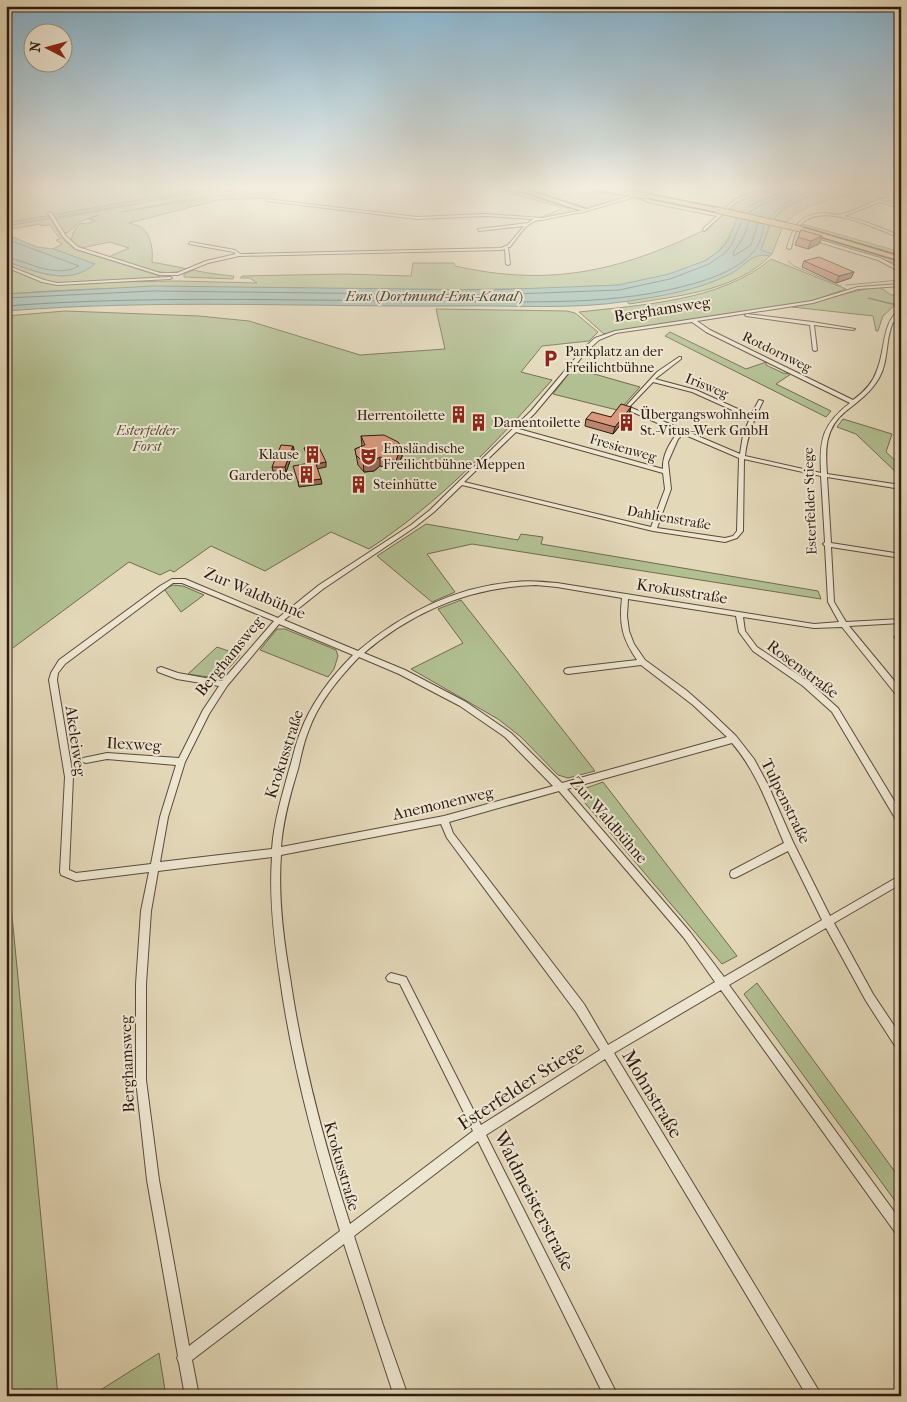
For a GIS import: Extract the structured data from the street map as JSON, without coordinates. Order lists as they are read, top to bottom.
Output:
{
  "streets": {
    "street": [
      "Berghamsweg",
      "Rotdornweg",
      "Irisweg",
      "Fresienweg",
      "Esterfelder Stiege",
      "Dahlienstraße",
      "Krokusstraße",
      "Zur Waldbühne",
      "Rosenstraße",
      "Akeleiweg",
      "Ilexweg",
      "Tulpenstraße",
      "Anemonenweg",
      "Mohnstraße",
      "Waldmeisterstraße"
    ]
  },
  "crossings": [
    ["Berghamsweg", "Rotdornweg"],
    ["Berghamsweg", "Fresienweg"],
    ["Berghamsweg", "Esterfelder Stiege"],
    ["Berghamsweg", "Dahlienstraße"],
    ["Berghamsweg", "Zur Waldbühne"],
    ["Berghamsweg", "Akeleiweg"],
    ["Berghamsweg", "Ilexweg"],
    ["Berghamsweg", "Anemonenweg"],
    ["Rotdornweg", "Esterfelder Stiege"],
    ["Irisweg", "Dahlienstraße"],
    ["Esterfelder Stiege", "Krokusstraße"],
    ["Esterfelder Stiege", "Zur Waldbühne"],
    ["Esterfelder Stiege", "Tulpenstraße"],
    ["Esterfelder Stiege", "Mohnstraße"],
    ["Esterfelder Stiege", "Waldmeisterstraße"],
    ["Krokusstraße", "Zur Waldbühne"],
    ["Krokusstraße", "Rosenstraße"],
    ["Krokusstraße", "Tulpenstraße"],
    ["Krokusstraße", "Anemonenweg"],
    ["Zur Waldbühne", "Akeleiweg"],
    ["Zur Waldbühne", "Anemonenweg"],
    ["Akeleiweg", "Anemonenweg"],
    ["Tulpenstraße", "Anemonenweg"],
    ["Anemonenweg", "Mohnstraße"]
  ],
  "water": ["Ems (Dortmund-Ems-Kanal)"],
  "parks": ["Esterfelder Forst"],
  "places": {
    "parking": ["Parkplatz an der Freilichtbühne"],
    "building": [
      "Herrentoilette",
      "Damentoilette",
      "Übergangswohnheim St.-Vitus-Werk GmbH",
      "Klause",
      "Garderobe",
      "Steinhütte"
    ],
    "theatre": ["Emsländische Freilichtbühne Meppen"]
  },
  "north": "left"
}
